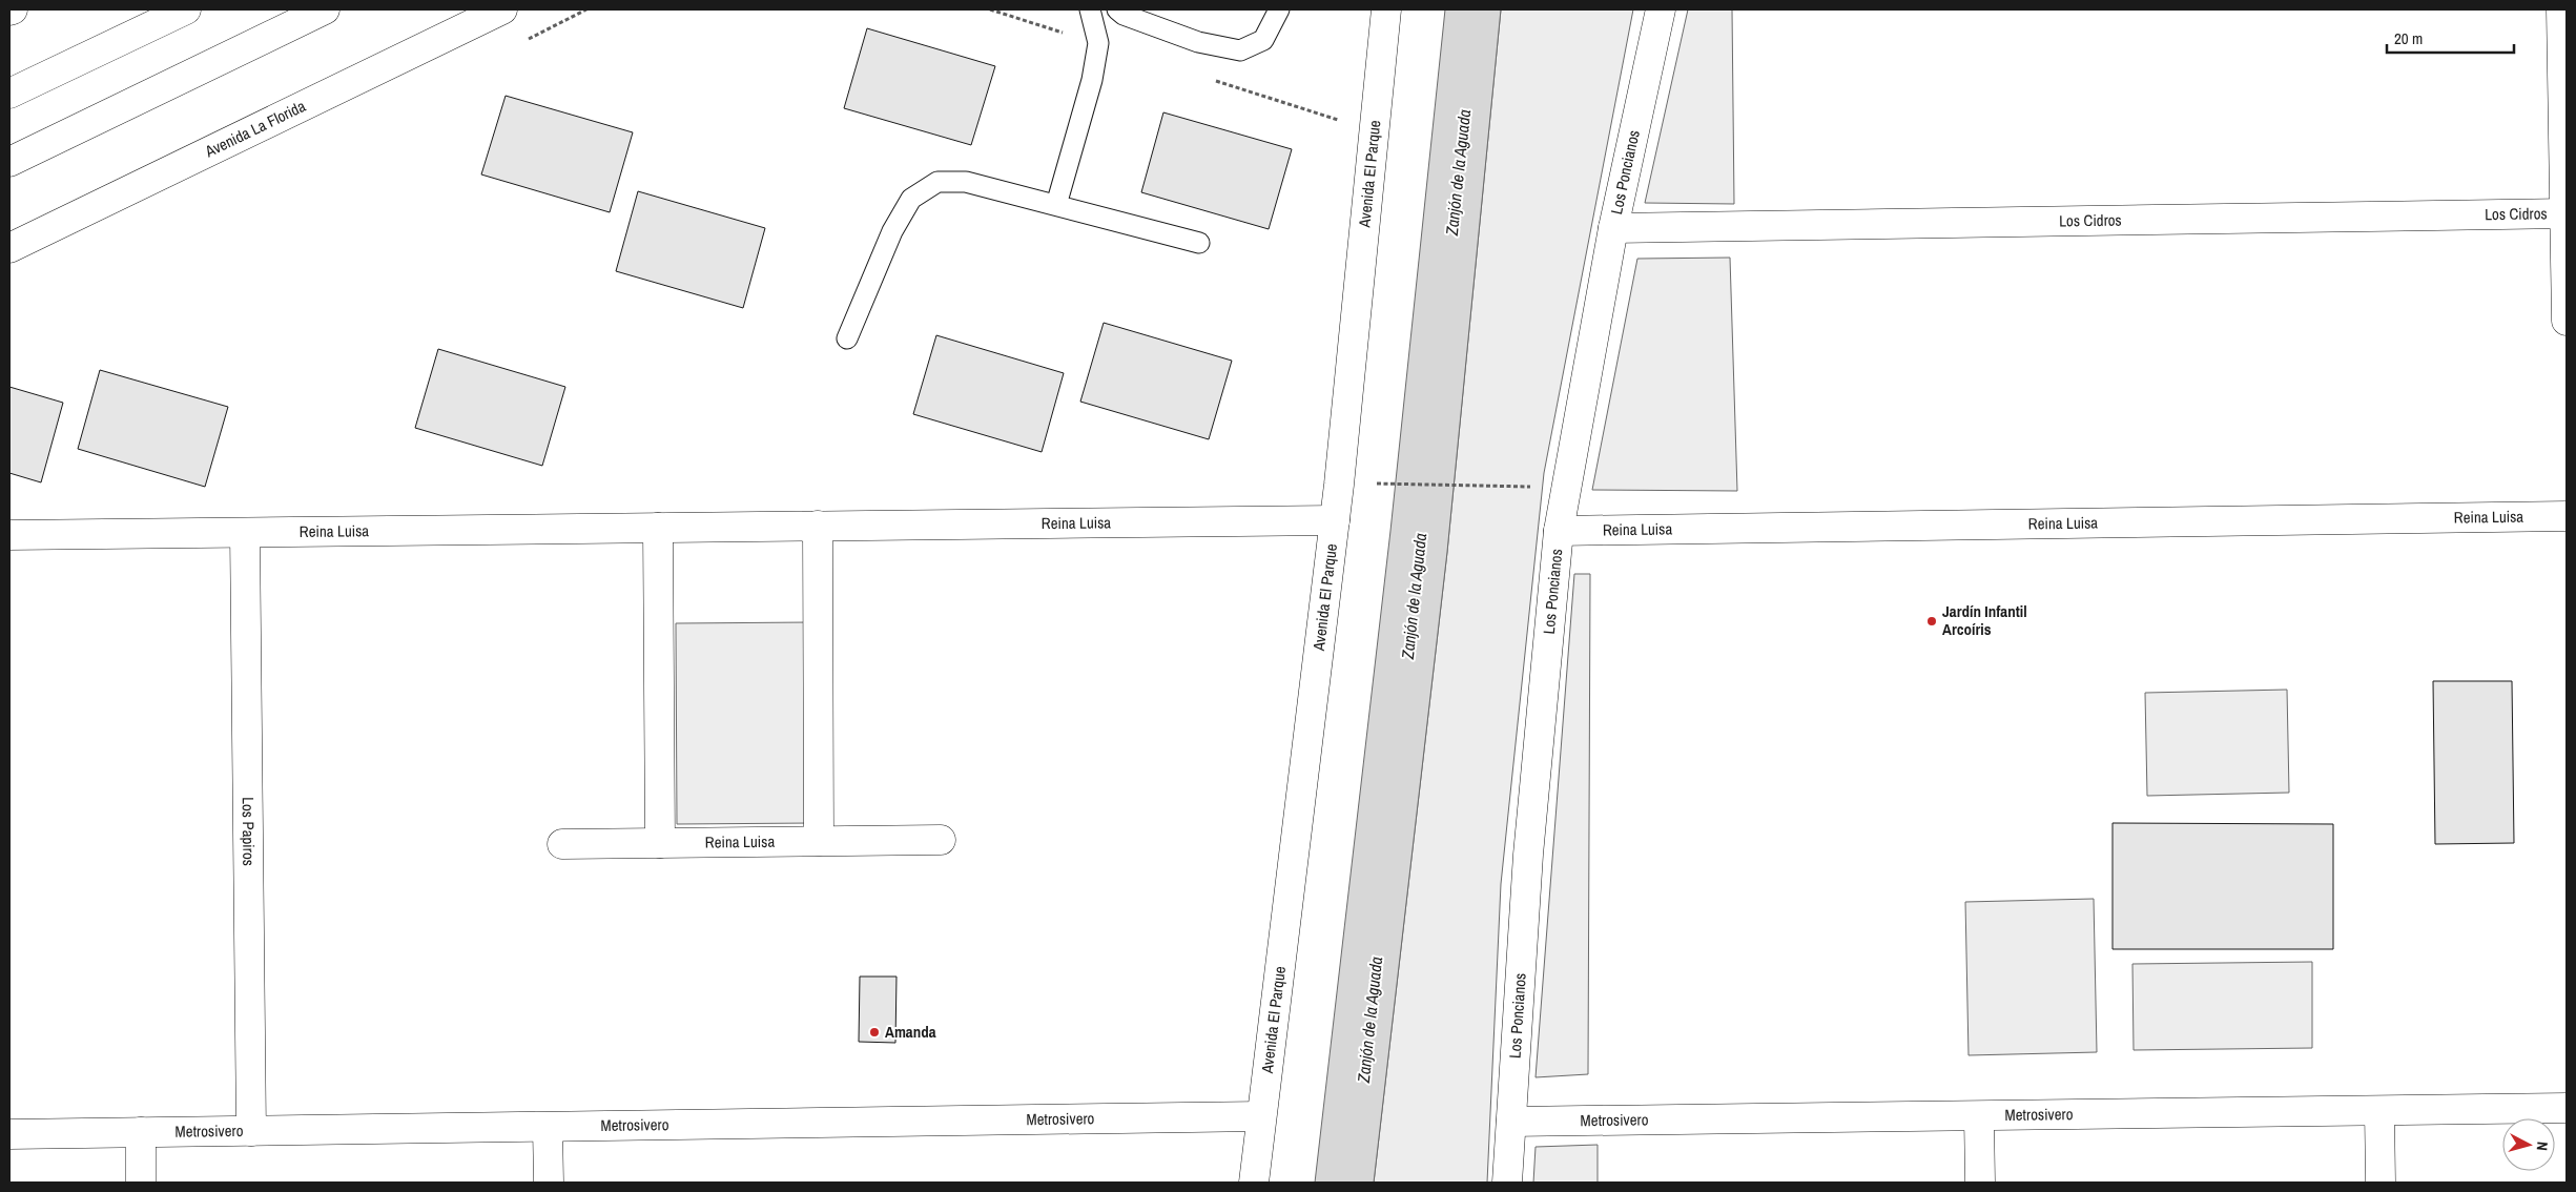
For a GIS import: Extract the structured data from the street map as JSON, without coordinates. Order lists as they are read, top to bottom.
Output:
{
  "streets": {
    "street": [
      "Avenida La Florida",
      "Los Poncianos",
      "Avenida El Parque",
      "Los Cidros",
      "Reina Luisa",
      "Los Papiros",
      "Metrosivero"
    ]
  },
  "crossings": [
    ["Los Poncianos", "Los Cidros"],
    ["Los Poncianos", "Reina Luisa"],
    ["Los Poncianos", "Metrosivero"],
    ["Avenida El Parque", "Reina Luisa"],
    ["Avenida El Parque", "Metrosivero"],
    ["Reina Luisa", "Los Papiros"],
    ["Los Papiros", "Metrosivero"]
  ],
  "water": ["Zanjón de la Aguada"],
  "places": ["Jardín Infantil Arcoíris", "Amanda"],
  "scale_bar": "20 m",
  "north": "right"
}
